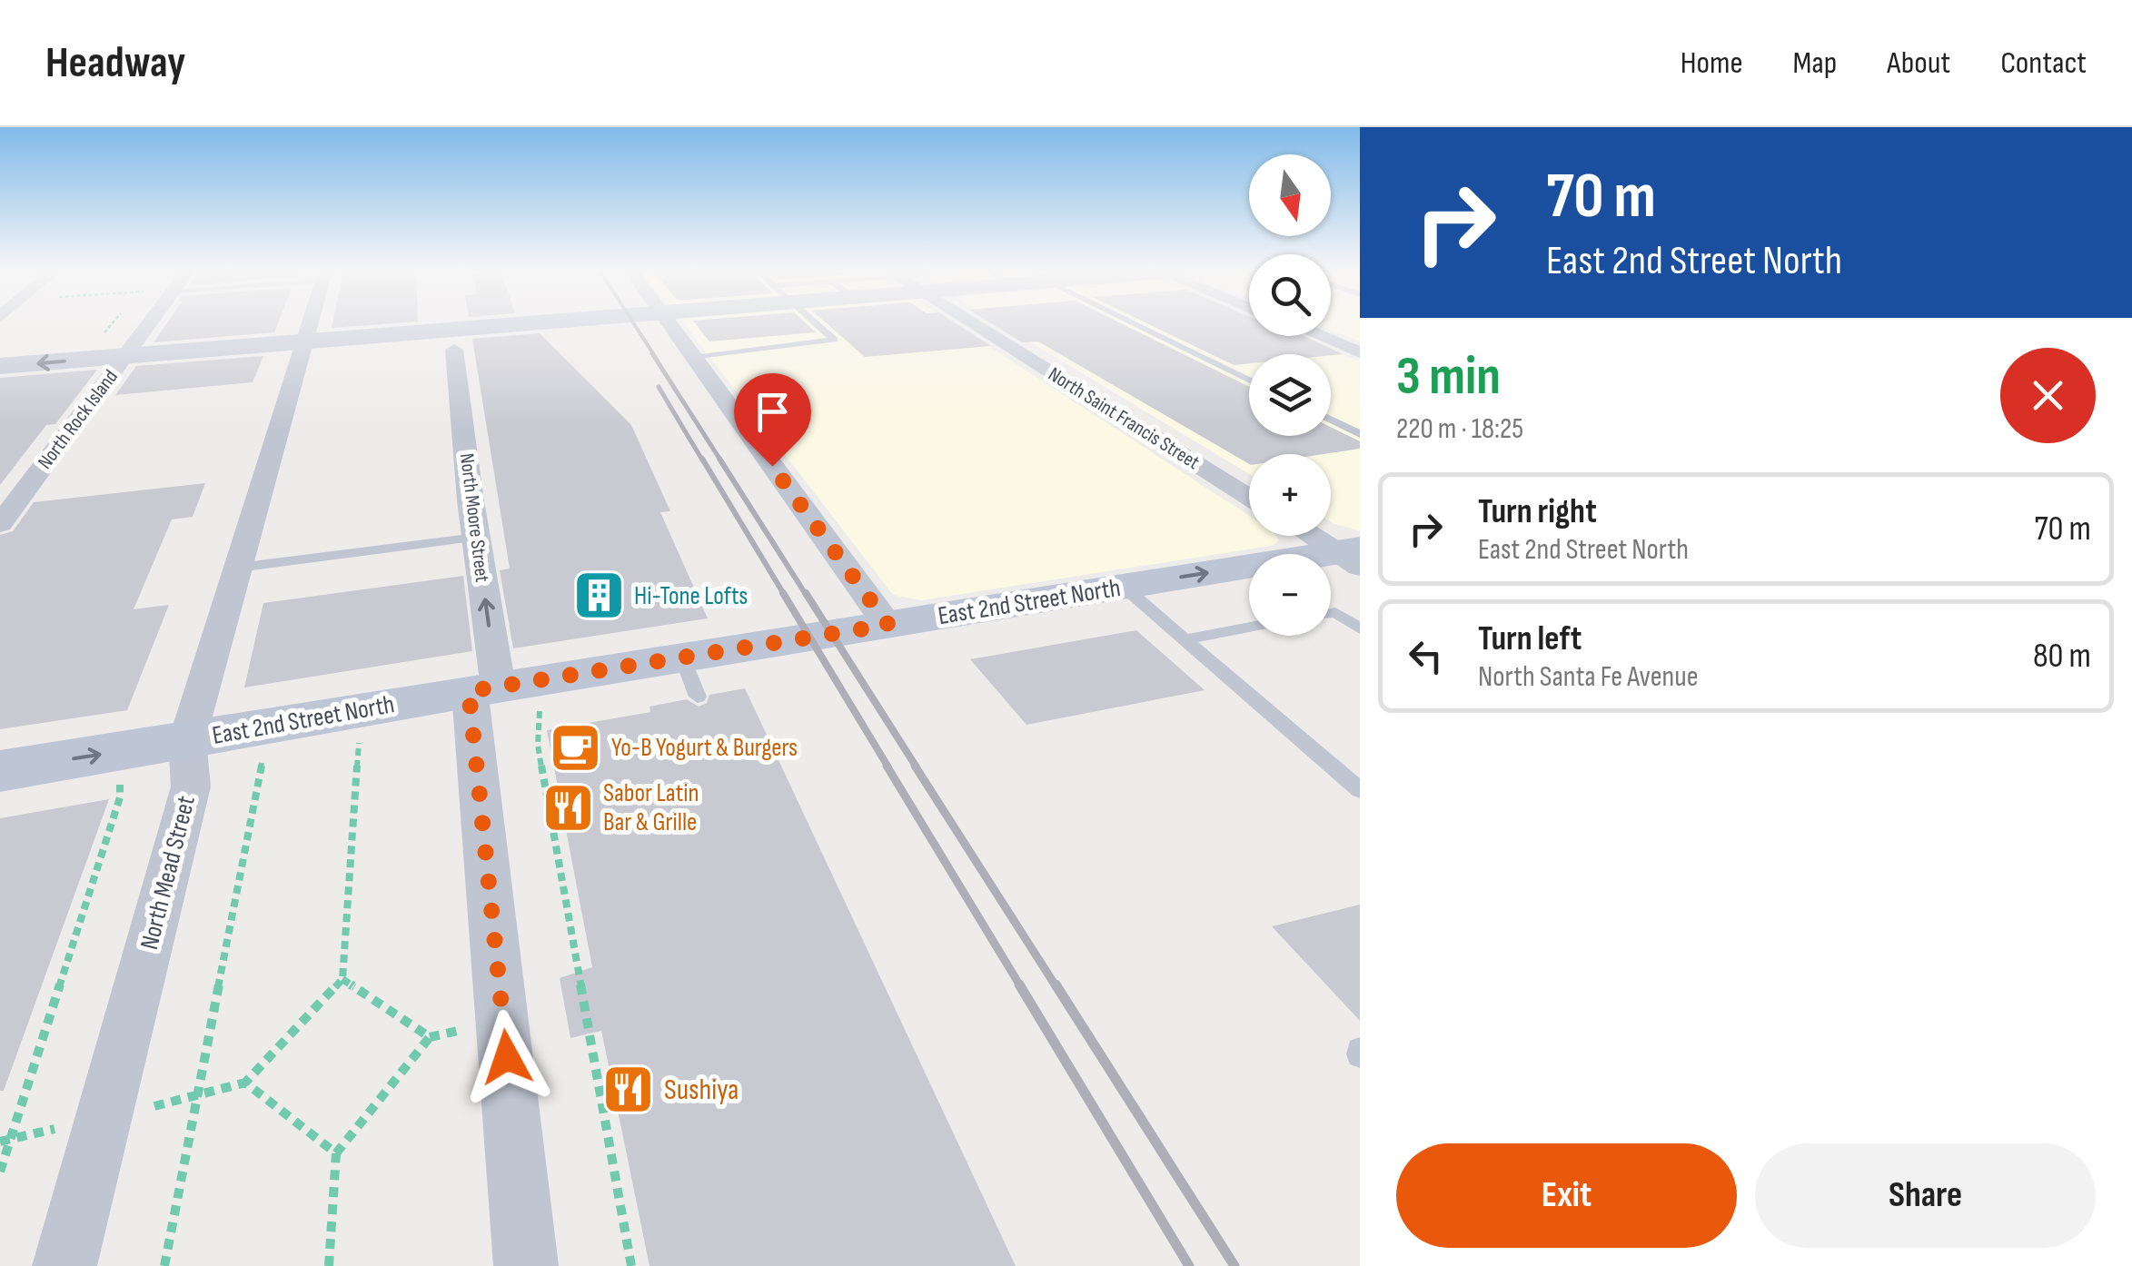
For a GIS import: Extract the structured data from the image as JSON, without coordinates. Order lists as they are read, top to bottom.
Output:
{
  "streets": {
    "street": [
      "North Saint Francis Street",
      "North Rock Island",
      "North Moore Street",
      "East 2nd Street North",
      "North Mead Street"
    ]
  },
  "crossings": [
    ["North Moore Street", "East 2nd Street North"],
    ["East 2nd Street North", "North Mead Street"]
  ],
  "places": {
    "building": ["Hi-Tone Lofts"],
    "cafe": ["Yo-B Yogurt & Burgers"],
    "restaurant": ["Sabor Latin Bar & Grille", "Sushiya"]
  },
  "north": "bottom",
  "page": {
    "header": "Headway",
    "nav": [
      "Home",
      "Map",
      "About",
      "Contact"
    ],
    "turn": ["70 m", "East 2nd Street North"],
    "map_buttons": ["+", "−"],
    "heading": ["3 min", "220 m · 18:25"],
    "list": [
      {
        "name": "Turn right",
        "note": "East 2nd Street North",
        "value": "70 m"
      },
      {
        "name": "Turn left",
        "note": "North Santa Fe Avenue",
        "value": "80 m"
      }
    ],
    "buttons": ["Exit", "Share"]
  }
}
